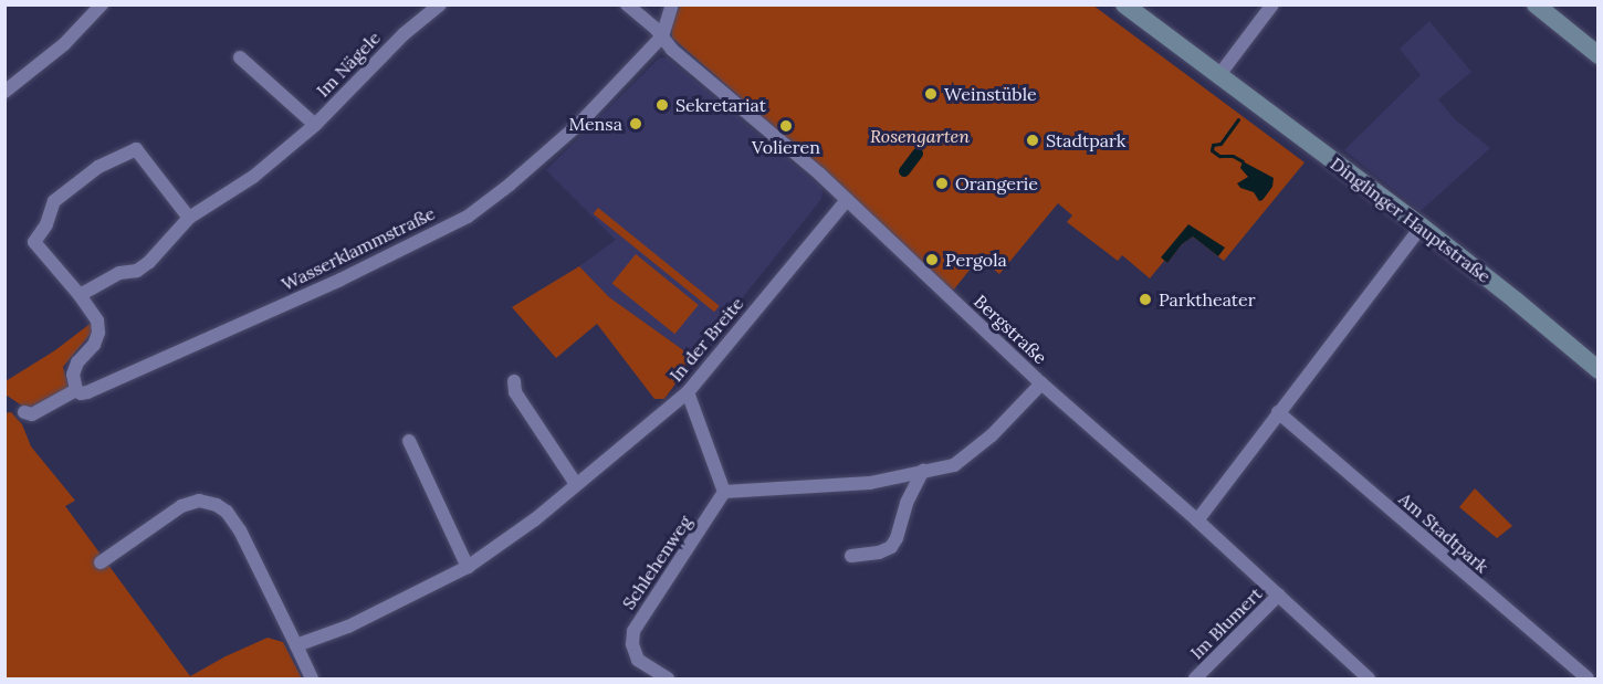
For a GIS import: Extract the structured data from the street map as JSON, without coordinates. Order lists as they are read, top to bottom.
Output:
{
  "streets": {
    "street": [
      "Im Nägele",
      "Dinglinger Hauptstraße",
      "Wasserklammstraße",
      "Bergstraße",
      "In der Breite",
      "Am Stadtpark",
      "Schlehenweg",
      "Im Blumert"
    ]
  },
  "crossings": [
    ["Wasserklammstraße", "Bergstraße"],
    ["Bergstraße", "In der Breite"],
    ["Bergstraße", "Im Blumert"]
  ],
  "parks": ["Rosengarten"],
  "places": [
    "Weinstüble",
    "Sekretariat",
    "Mensa",
    "Volieren",
    "Stadtpark",
    "Orangerie",
    "Pergola",
    "Parktheater"
  ]
}
